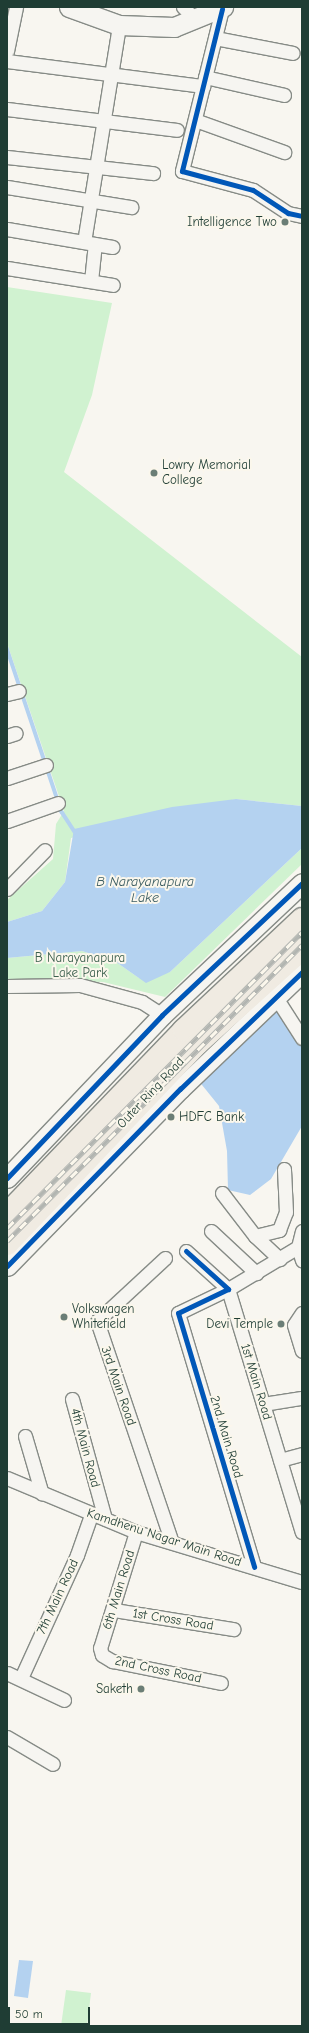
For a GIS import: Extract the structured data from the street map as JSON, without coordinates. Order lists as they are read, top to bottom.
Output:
{
  "streets": {
    "highway": ["Outer Ring Road"],
    "street": [
      "1st Main Road",
      "3rd Main Road",
      "2nd Main Road",
      "4th Main Road",
      "Kamdhenu Nagar Main Road",
      "6th Main Road",
      "7th Main Road",
      "1st Cross Road",
      "2nd Cross Road"
    ]
  },
  "crossings": [
    ["1st Main Road", "2nd Main Road"],
    ["3rd Main Road", "Kamdhenu Nagar Main Road"],
    ["2nd Main Road", "Kamdhenu Nagar Main Road"],
    ["4th Main Road", "Kamdhenu Nagar Main Road"],
    ["Kamdhenu Nagar Main Road", "6th Main Road"],
    ["Kamdhenu Nagar Main Road", "7th Main Road"],
    ["6th Main Road", "1st Cross Road"],
    ["6th Main Road", "2nd Cross Road"]
  ],
  "water": ["B Narayanapura Lake"],
  "parks": ["B Narayanapura Lake Park"],
  "places": [
    "Intelligence Two",
    "Lowry Memorial College",
    "HDFC Bank",
    "Volkswagen Whitefield",
    "Devi Temple",
    "Saketh"
  ],
  "scale_bar": "50 m"
}
